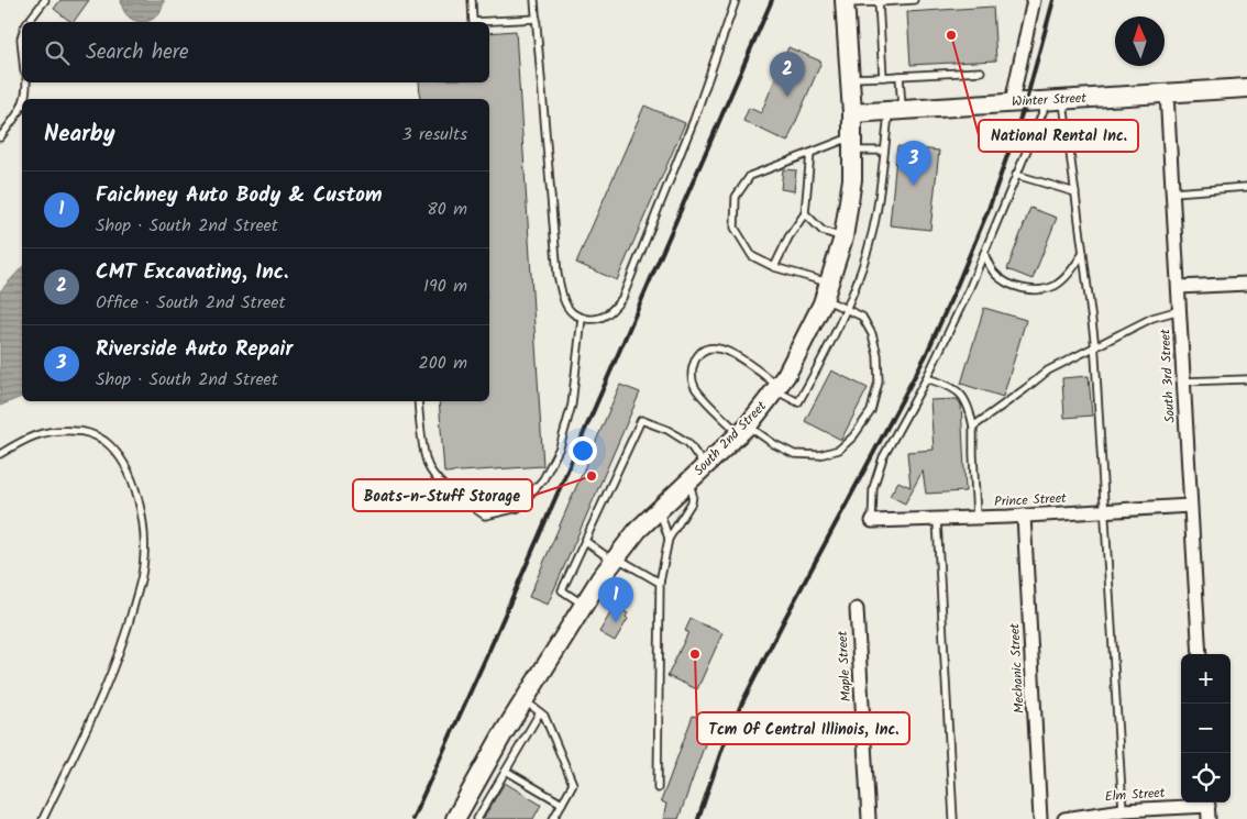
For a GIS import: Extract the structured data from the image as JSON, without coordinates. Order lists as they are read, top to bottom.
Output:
{
  "streets": {
    "main road": ["Winter Street", "South 2nd Street"],
    "street": [
      "South 3rd Street",
      "Prince Street",
      "Maple Street",
      "Mechanic Street",
      "Elm Street"
    ]
  },
  "crossings": [
    ["Winter Street", "South 3rd Street"],
    ["Winter Street", "South 2nd Street"],
    ["South 3rd Street", "Prince Street"],
    ["Prince Street", "Mechanic Street"]
  ],
  "places": ["National Rental Inc.", "Boats-n-Stuff Storage", "Tcm Of Central Illinois, Inc."],
  "north": "top",
  "page": {
    "search": "Search here",
    "pins": ["2", "3", "1"],
    "heading": ["Nearby", "3 results"],
    "list": [
      {
        "mark": "1",
        "name": "Faichney Auto Body & Custom",
        "note": "Shop · South 2nd Street",
        "value": "80 m"
      },
      {
        "mark": "2",
        "name": "CMT Excavating, Inc.",
        "note": "Office · South 2nd Street",
        "value": "190 m"
      },
      {
        "mark": "3",
        "name": "Riverside Auto Repair",
        "note": "Shop · South 2nd Street",
        "value": "200 m"
      }
    ],
    "map_buttons": ["+", "−"]
  }
}
